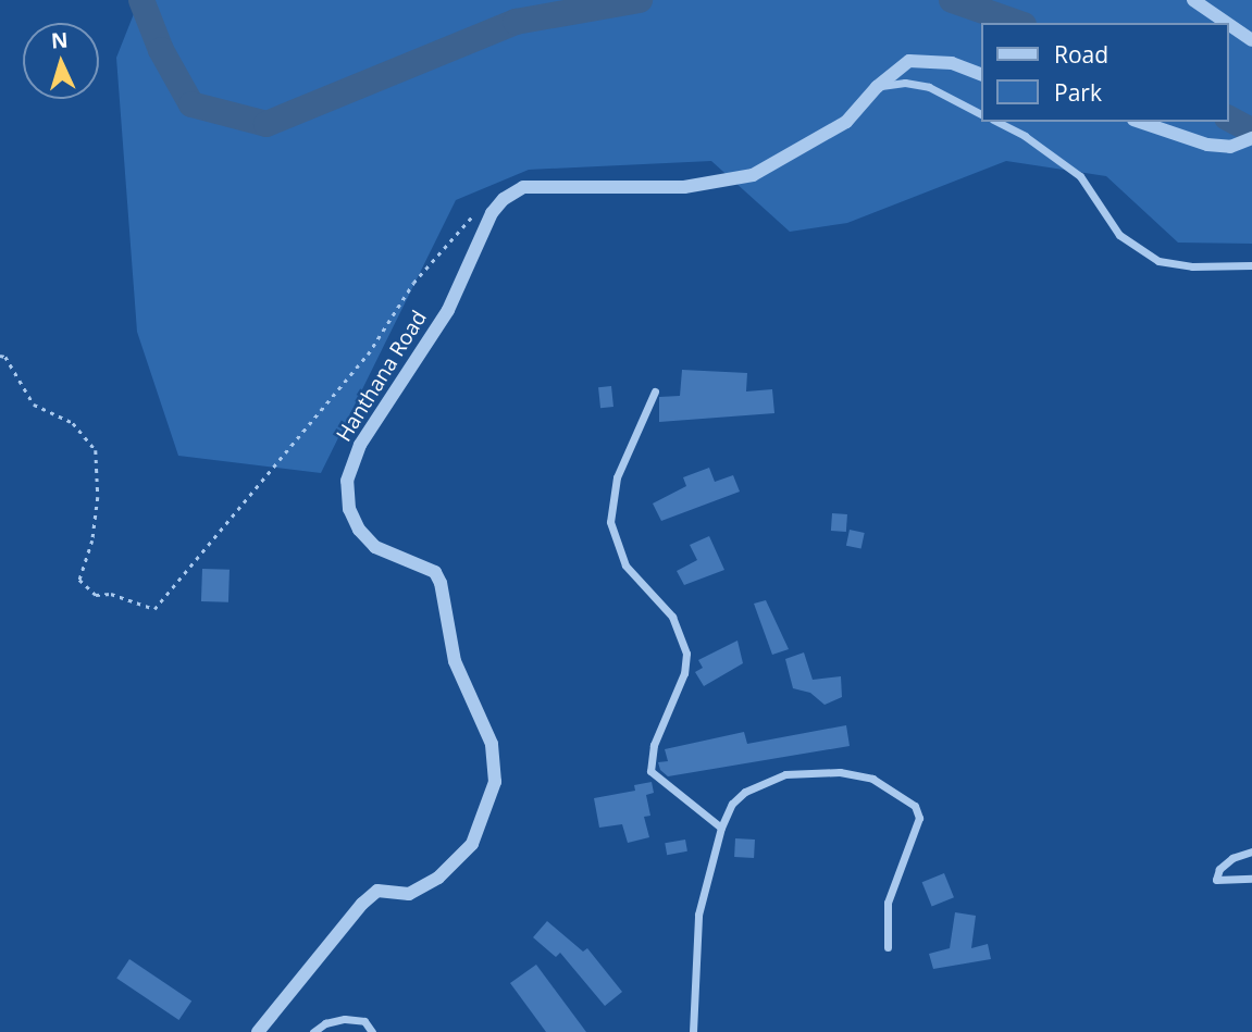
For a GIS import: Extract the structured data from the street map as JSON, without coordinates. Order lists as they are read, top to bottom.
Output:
{
  "streets": {
    "street": ["Hanthana Road"]
  },
  "legend": ["Road", "Park"],
  "north": "top"
}
